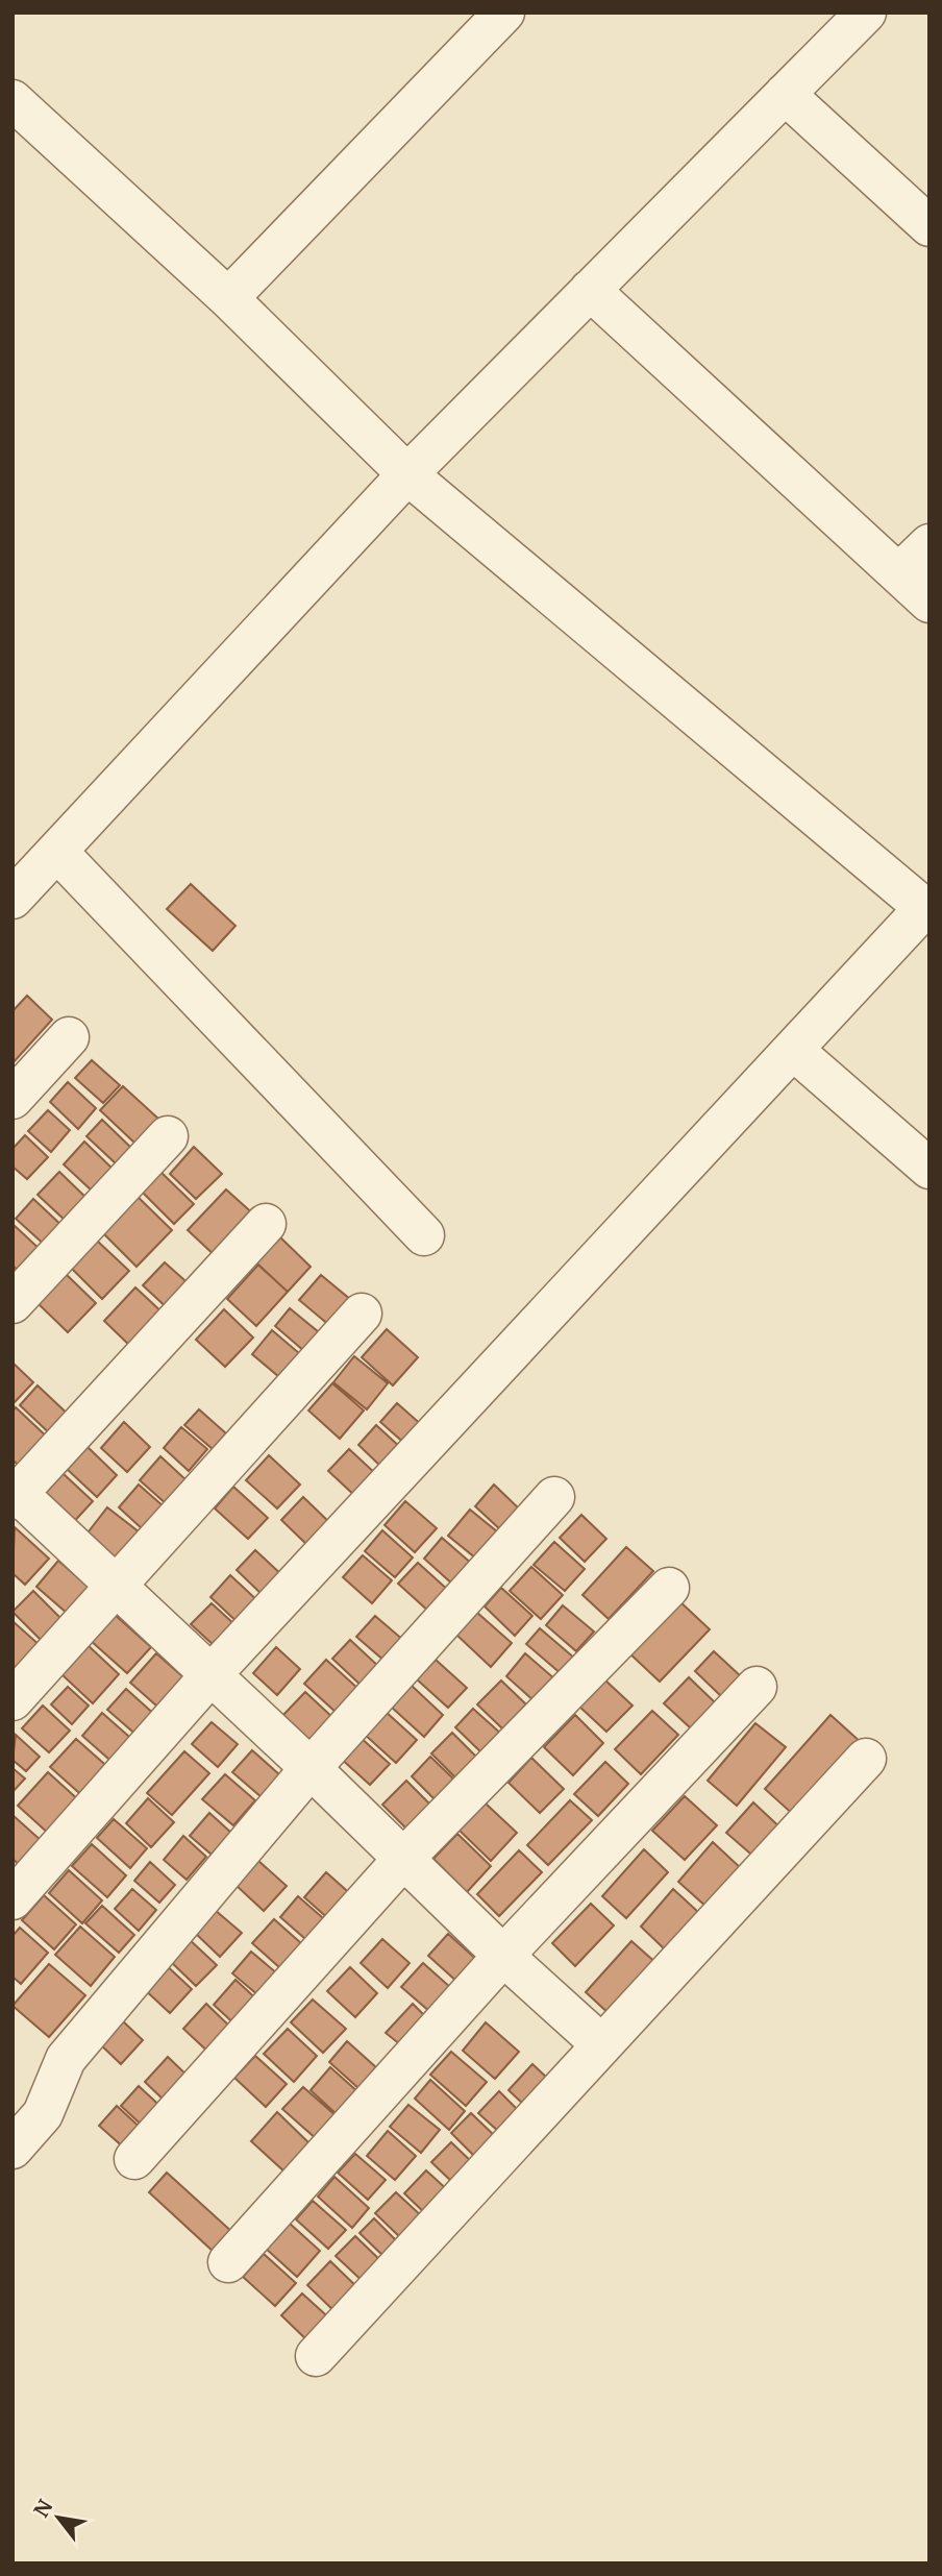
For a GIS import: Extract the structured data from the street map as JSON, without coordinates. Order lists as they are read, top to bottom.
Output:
{
  "north": "top left"
}
